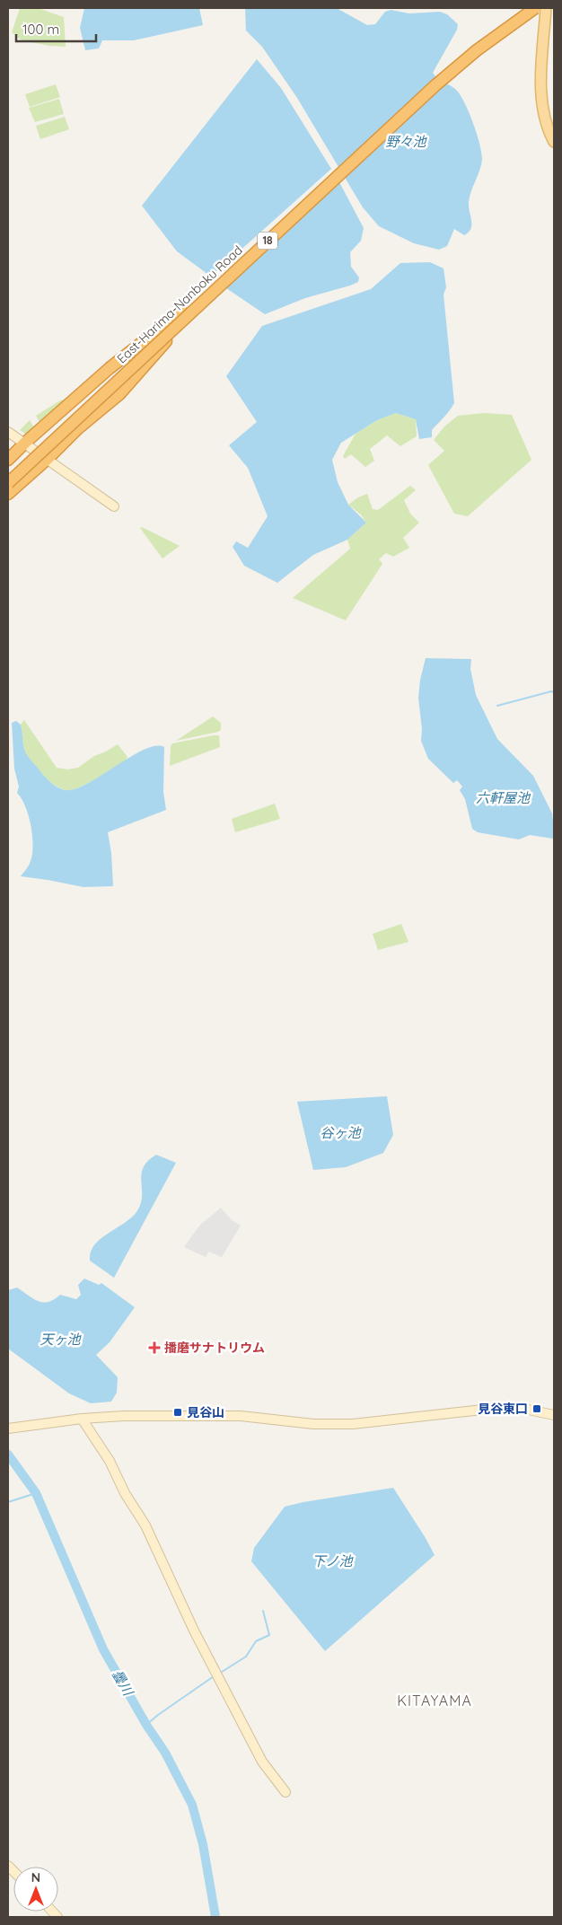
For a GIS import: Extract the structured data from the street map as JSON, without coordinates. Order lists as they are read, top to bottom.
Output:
{
  "streets": {
    "highway": ["18", "East-Harima-Nanboku Road"]
  },
  "crossings": [
    ["18", "East-Harima-Nanboku Road"]
  ],
  "districts": ["KITAYAMA"],
  "water": [
    "野々池",
    "六軒屋池",
    "谷ヶ池",
    "天ヶ池",
    "下ノ池",
    "曇川"
  ],
  "places": {
    "health": ["播磨サナトリウム"],
    "transit": ["見谷東口", "見谷山"]
  },
  "scale_bar": "100 m",
  "north": "top"
}
